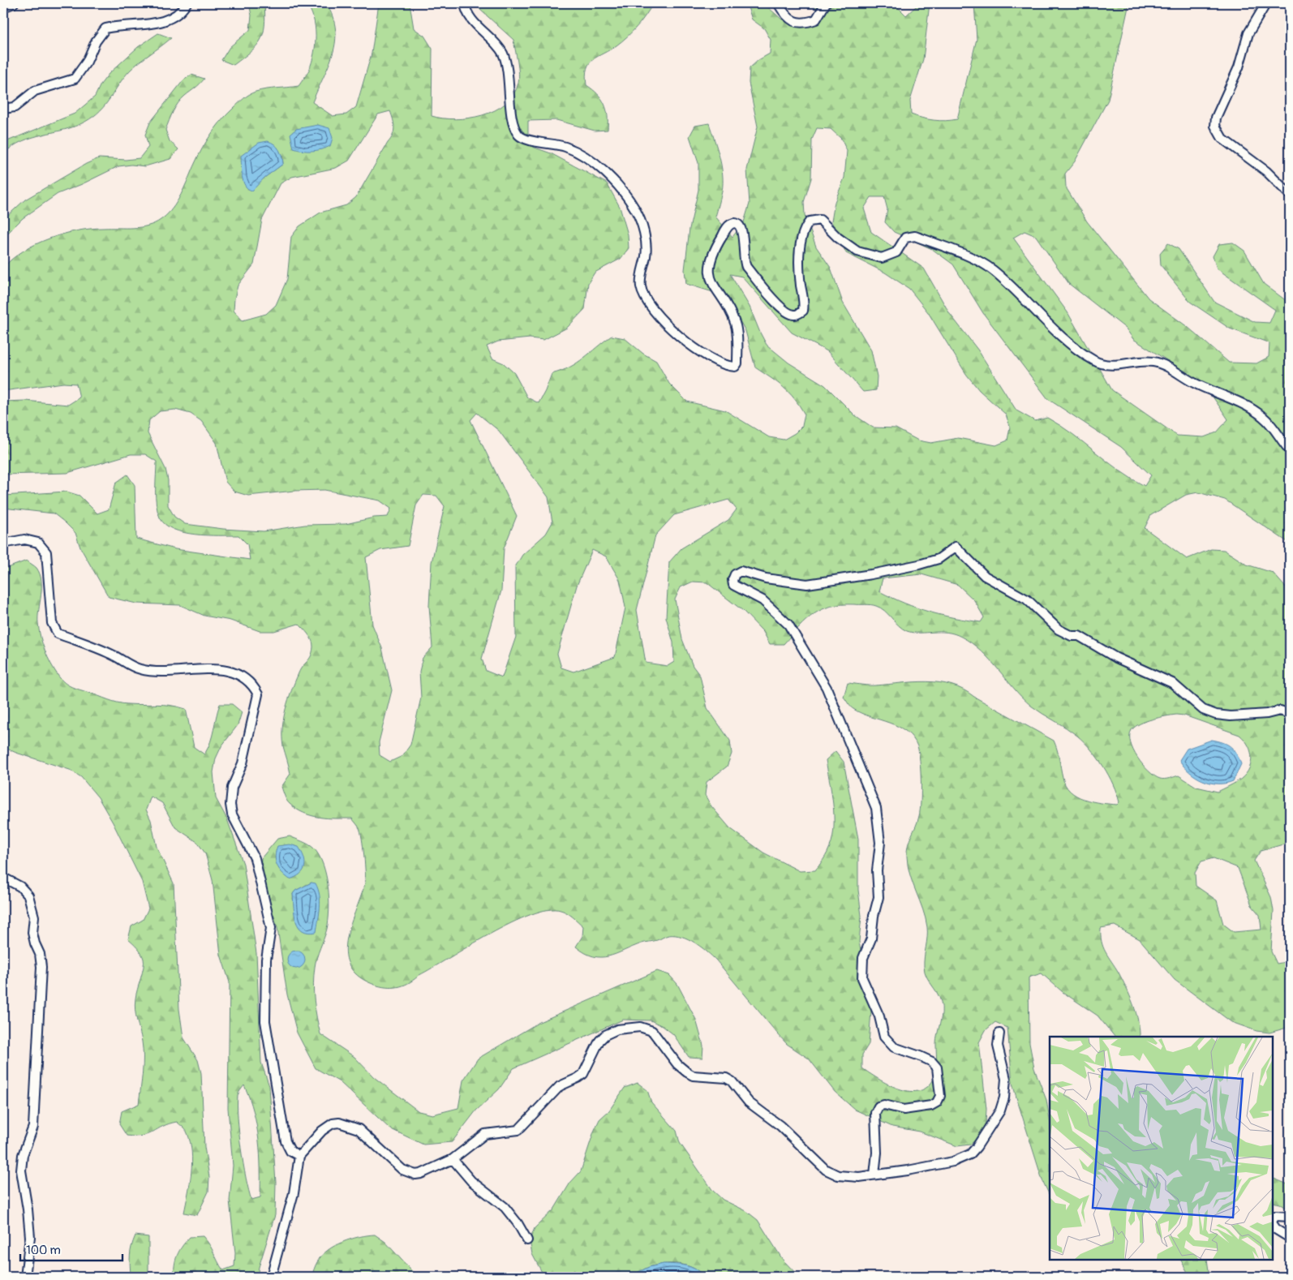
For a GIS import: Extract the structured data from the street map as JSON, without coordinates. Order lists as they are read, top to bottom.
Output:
{
  "scale_bar": "100 m"
}
